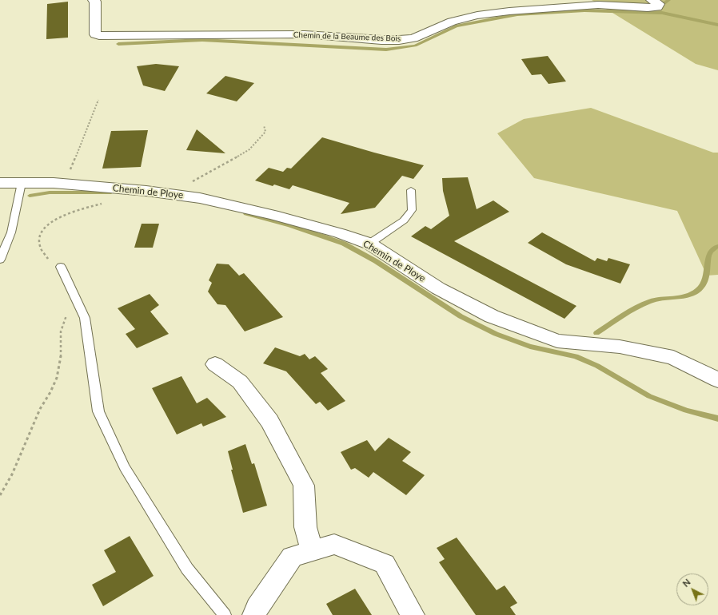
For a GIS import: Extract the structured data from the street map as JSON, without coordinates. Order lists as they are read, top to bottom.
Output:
{
  "streets": {
    "street": ["Chemin de la Beaume des Bois", "Chemin de Ploye"]
  },
  "north": "top left"
}
